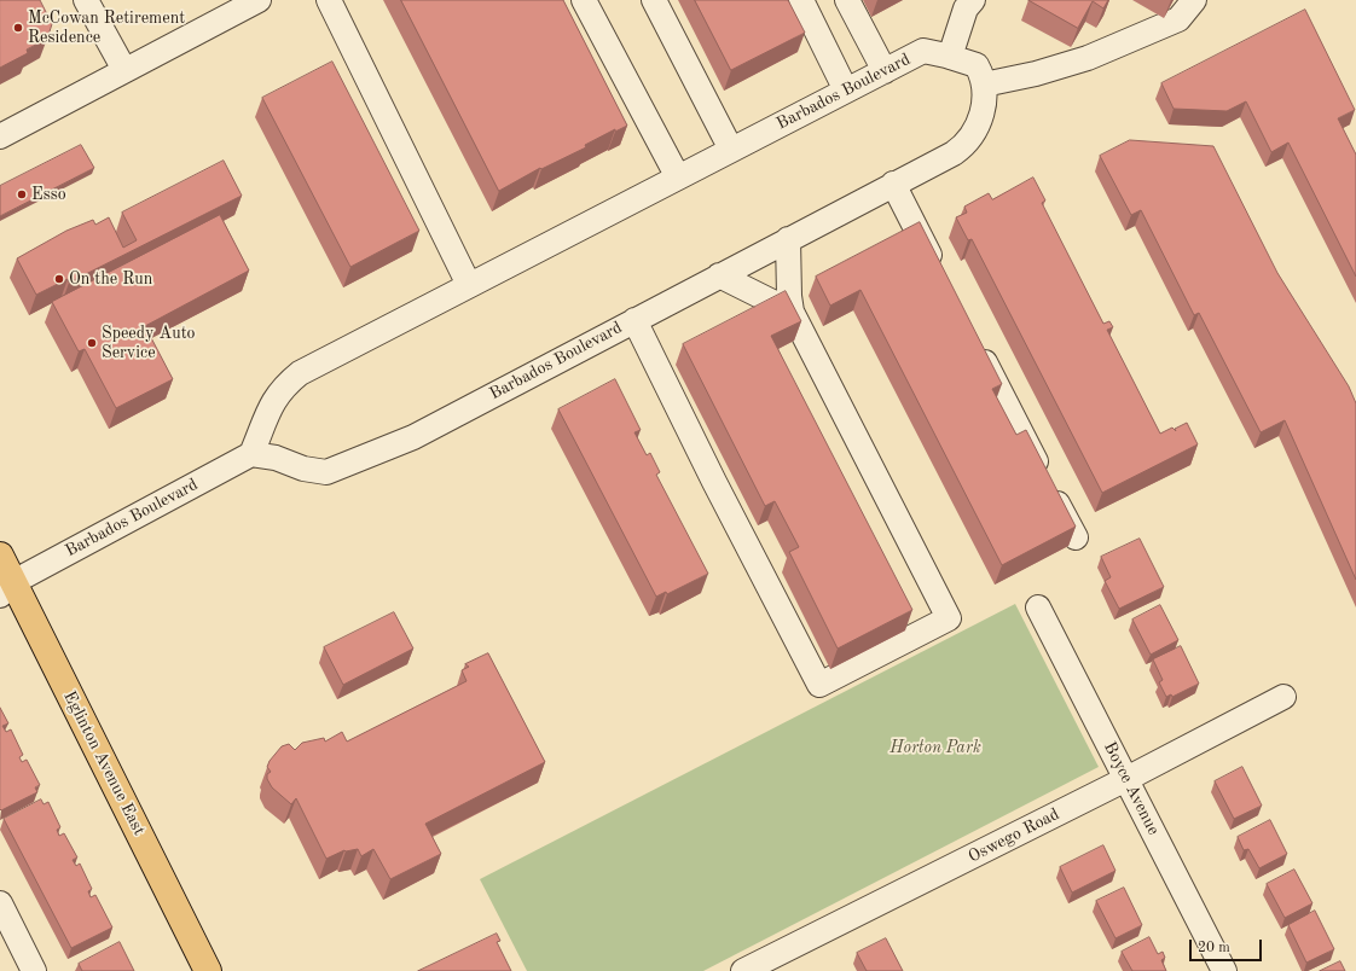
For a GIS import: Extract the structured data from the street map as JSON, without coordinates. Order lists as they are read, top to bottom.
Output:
{
  "streets": {
    "main road": ["Eglinton Avenue East"],
    "street": ["Barbados Boulevard", "Boyce Avenue", "Oswego Road"]
  },
  "crossings": [
    ["Barbados Boulevard", "Eglinton Avenue East"],
    ["Boyce Avenue", "Oswego Road"]
  ],
  "parks": ["Horton Park"],
  "places": [
    "McCowan Retirement Residence",
    "Esso",
    "On the Run",
    "Speedy Auto Service"
  ],
  "scale_bar": "20 m"
}
